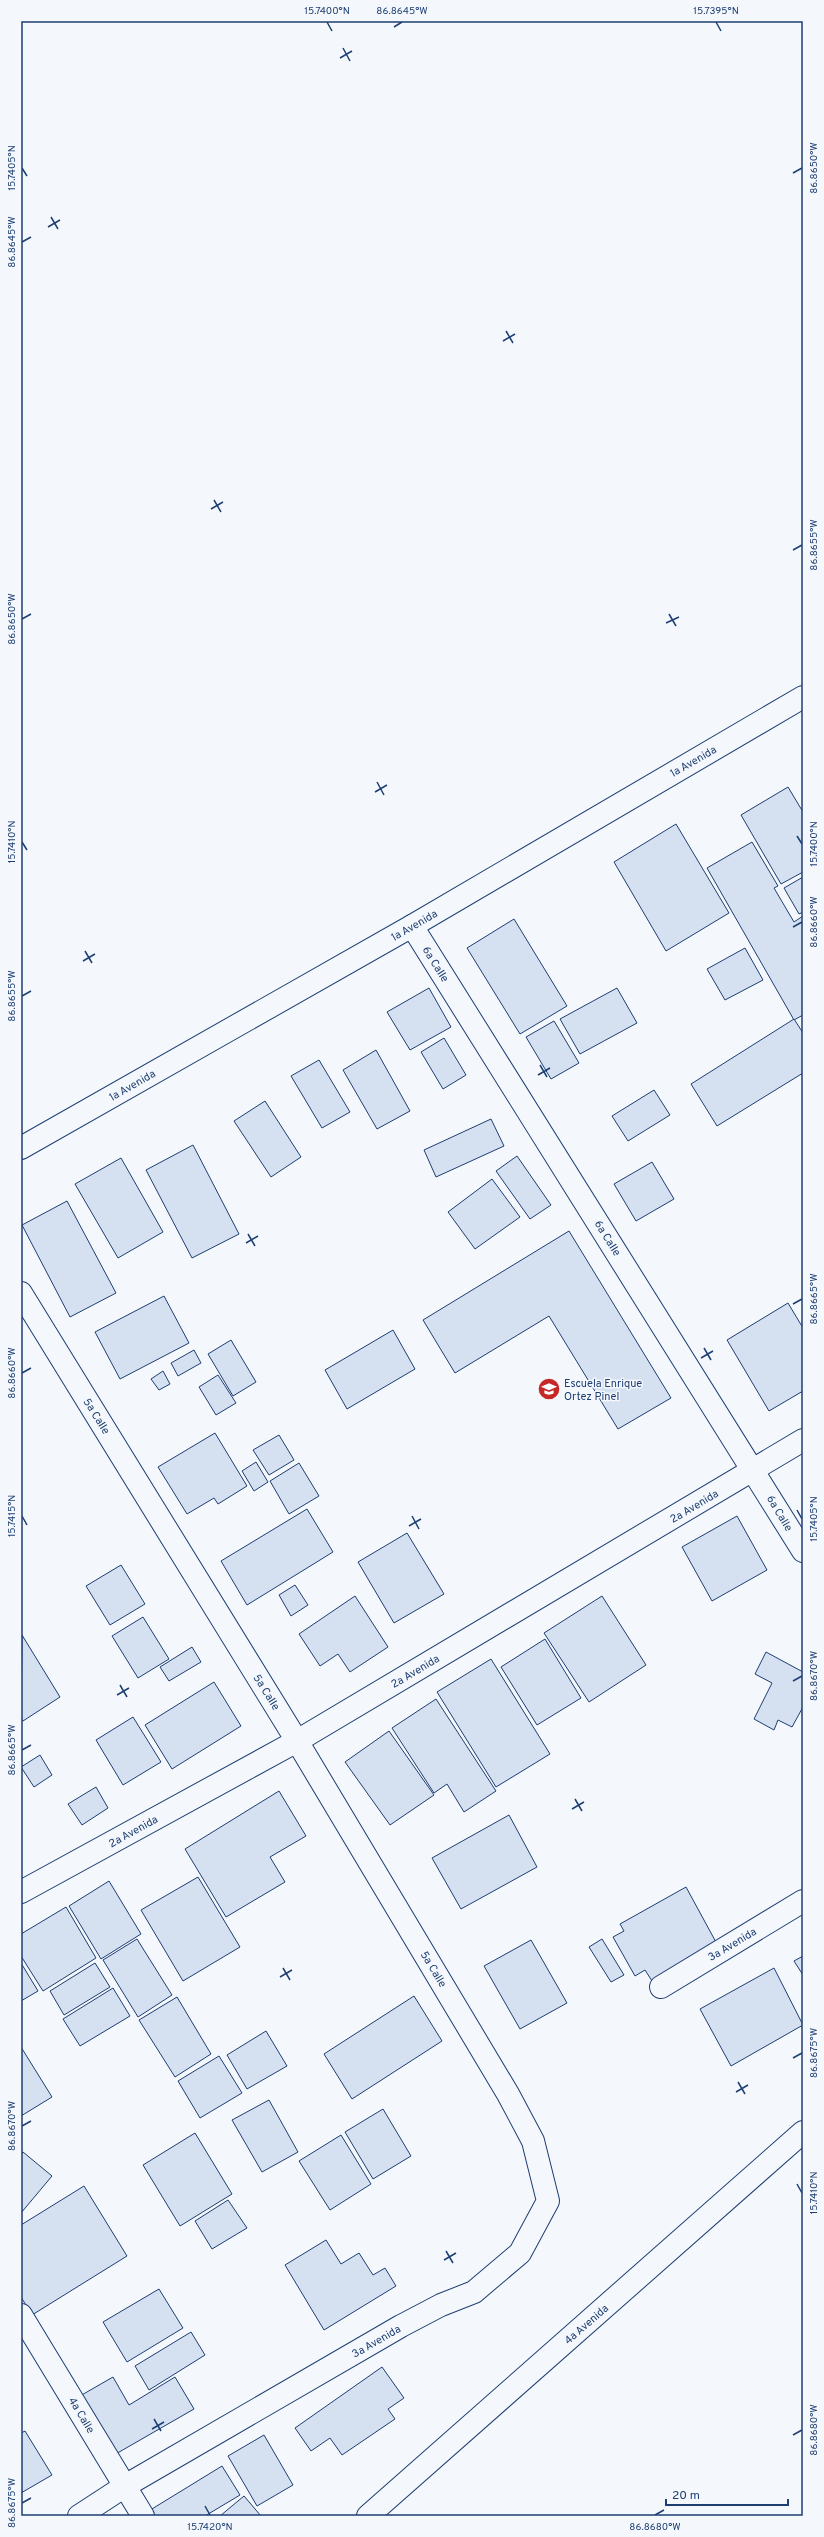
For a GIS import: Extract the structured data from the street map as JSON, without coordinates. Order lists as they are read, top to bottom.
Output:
{
  "streets": {
    "street": [
      "1a Avenida",
      "6a Calle",
      "5a Calle",
      "2a Avenida",
      "3a Avenida",
      "4a Avenida",
      "4a Calle"
    ]
  },
  "crossings": [
    ["1a Avenida", "6a Calle"],
    ["6a Calle", "2a Avenida"],
    ["5a Calle", "2a Avenida"],
    ["5a Calle", "3a Avenida"],
    ["3a Avenida", "4a Calle"]
  ],
  "places": {
    "school or university": ["Escuela Enrique Ortez Pinel"]
  },
  "scale_bar": "20 m",
  "coordinates": [
    "15.7400°N",
    "86.8645°W",
    "15.7395°N",
    "15.7405°N",
    "86.8650°W",
    "86.8655°W",
    "15.7410°N",
    "86.8660°W",
    "86.8665°W",
    "15.7415°N",
    "86.8670°W",
    "86.8675°W",
    "86.8680°W",
    "15.7420°N"
  ]
}
